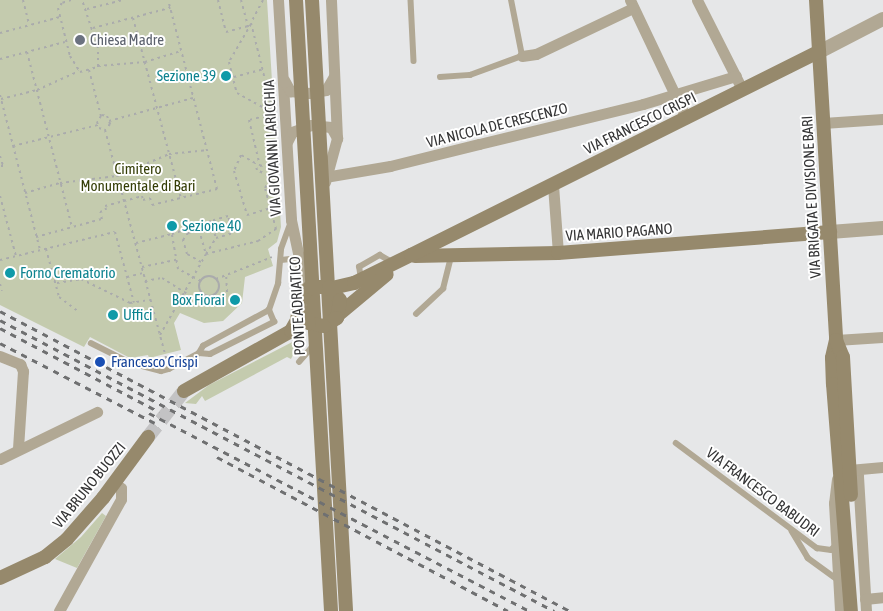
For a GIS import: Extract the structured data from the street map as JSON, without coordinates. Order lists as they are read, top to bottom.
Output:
{
  "streets": {
    "main road": [
      "VIA FRANCESCO CRISPI",
      "VIA BRIGATA E DIVISIONE BARI",
      "VIA MARIO PAGANO",
      "PONTE ADRIATICO",
      "VIA BRUNO BUOZZI"
    ],
    "street": ["VIA NICOLA DE CRESCENZO", "VIA GIOVANNI LARICCHIA"],
    "lane": ["VIA FRANCESCO BABUDRI"]
  },
  "crossings": [
    ["VIA FRANCESCO CRISPI", "VIA GIOVANNI LARICCHIA"],
    ["VIA FRANCESCO CRISPI", "VIA BRIGATA E DIVISIONE BARI"],
    ["VIA FRANCESCO CRISPI", "VIA MARIO PAGANO"],
    ["VIA BRIGATA E DIVISIONE BARI", "VIA MARIO PAGANO"]
  ],
  "parks": ["Cimitero Monumentale di Bari"],
  "places": [
    "Chiesa Madre",
    "Sezione 39",
    "Sezione 40",
    "Forno Crematorio",
    "Box Fiorai",
    "Uffici",
    "Francesco Crispi"
  ]
}
